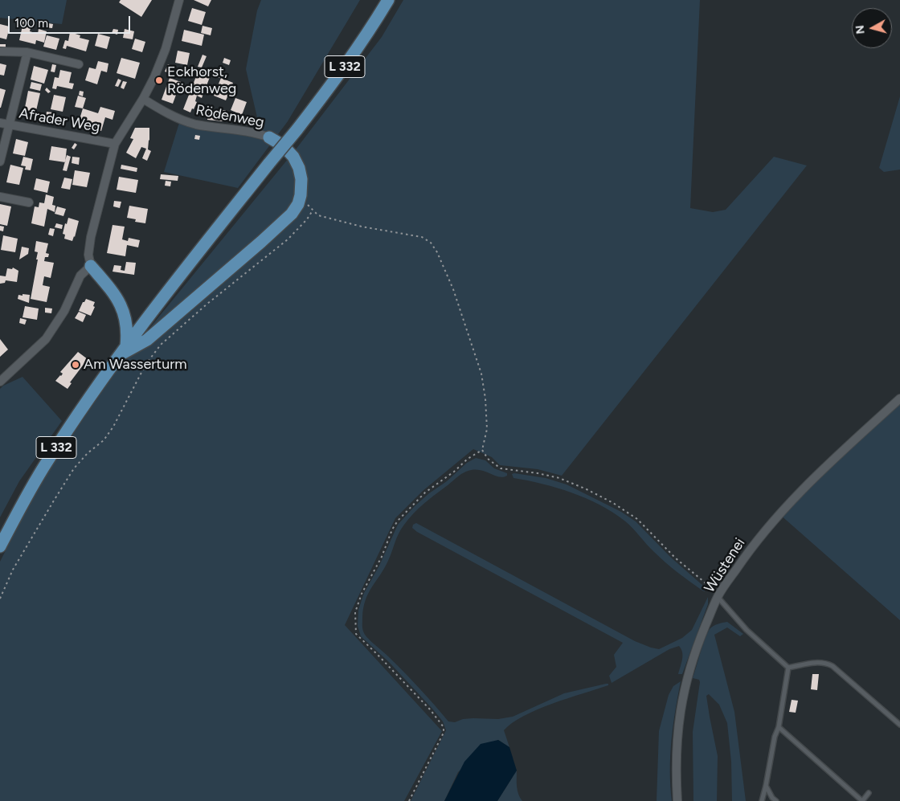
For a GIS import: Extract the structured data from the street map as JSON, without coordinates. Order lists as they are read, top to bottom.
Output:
{
  "streets": {
    "main road": ["L 332"],
    "street": ["Rödenweg", "Afrader Weg", "Wüstenei"]
  },
  "places": ["Eckhorst, Rödenweg", "Am Wasserturm"],
  "scale_bar": "100 m",
  "north": "left"
}
